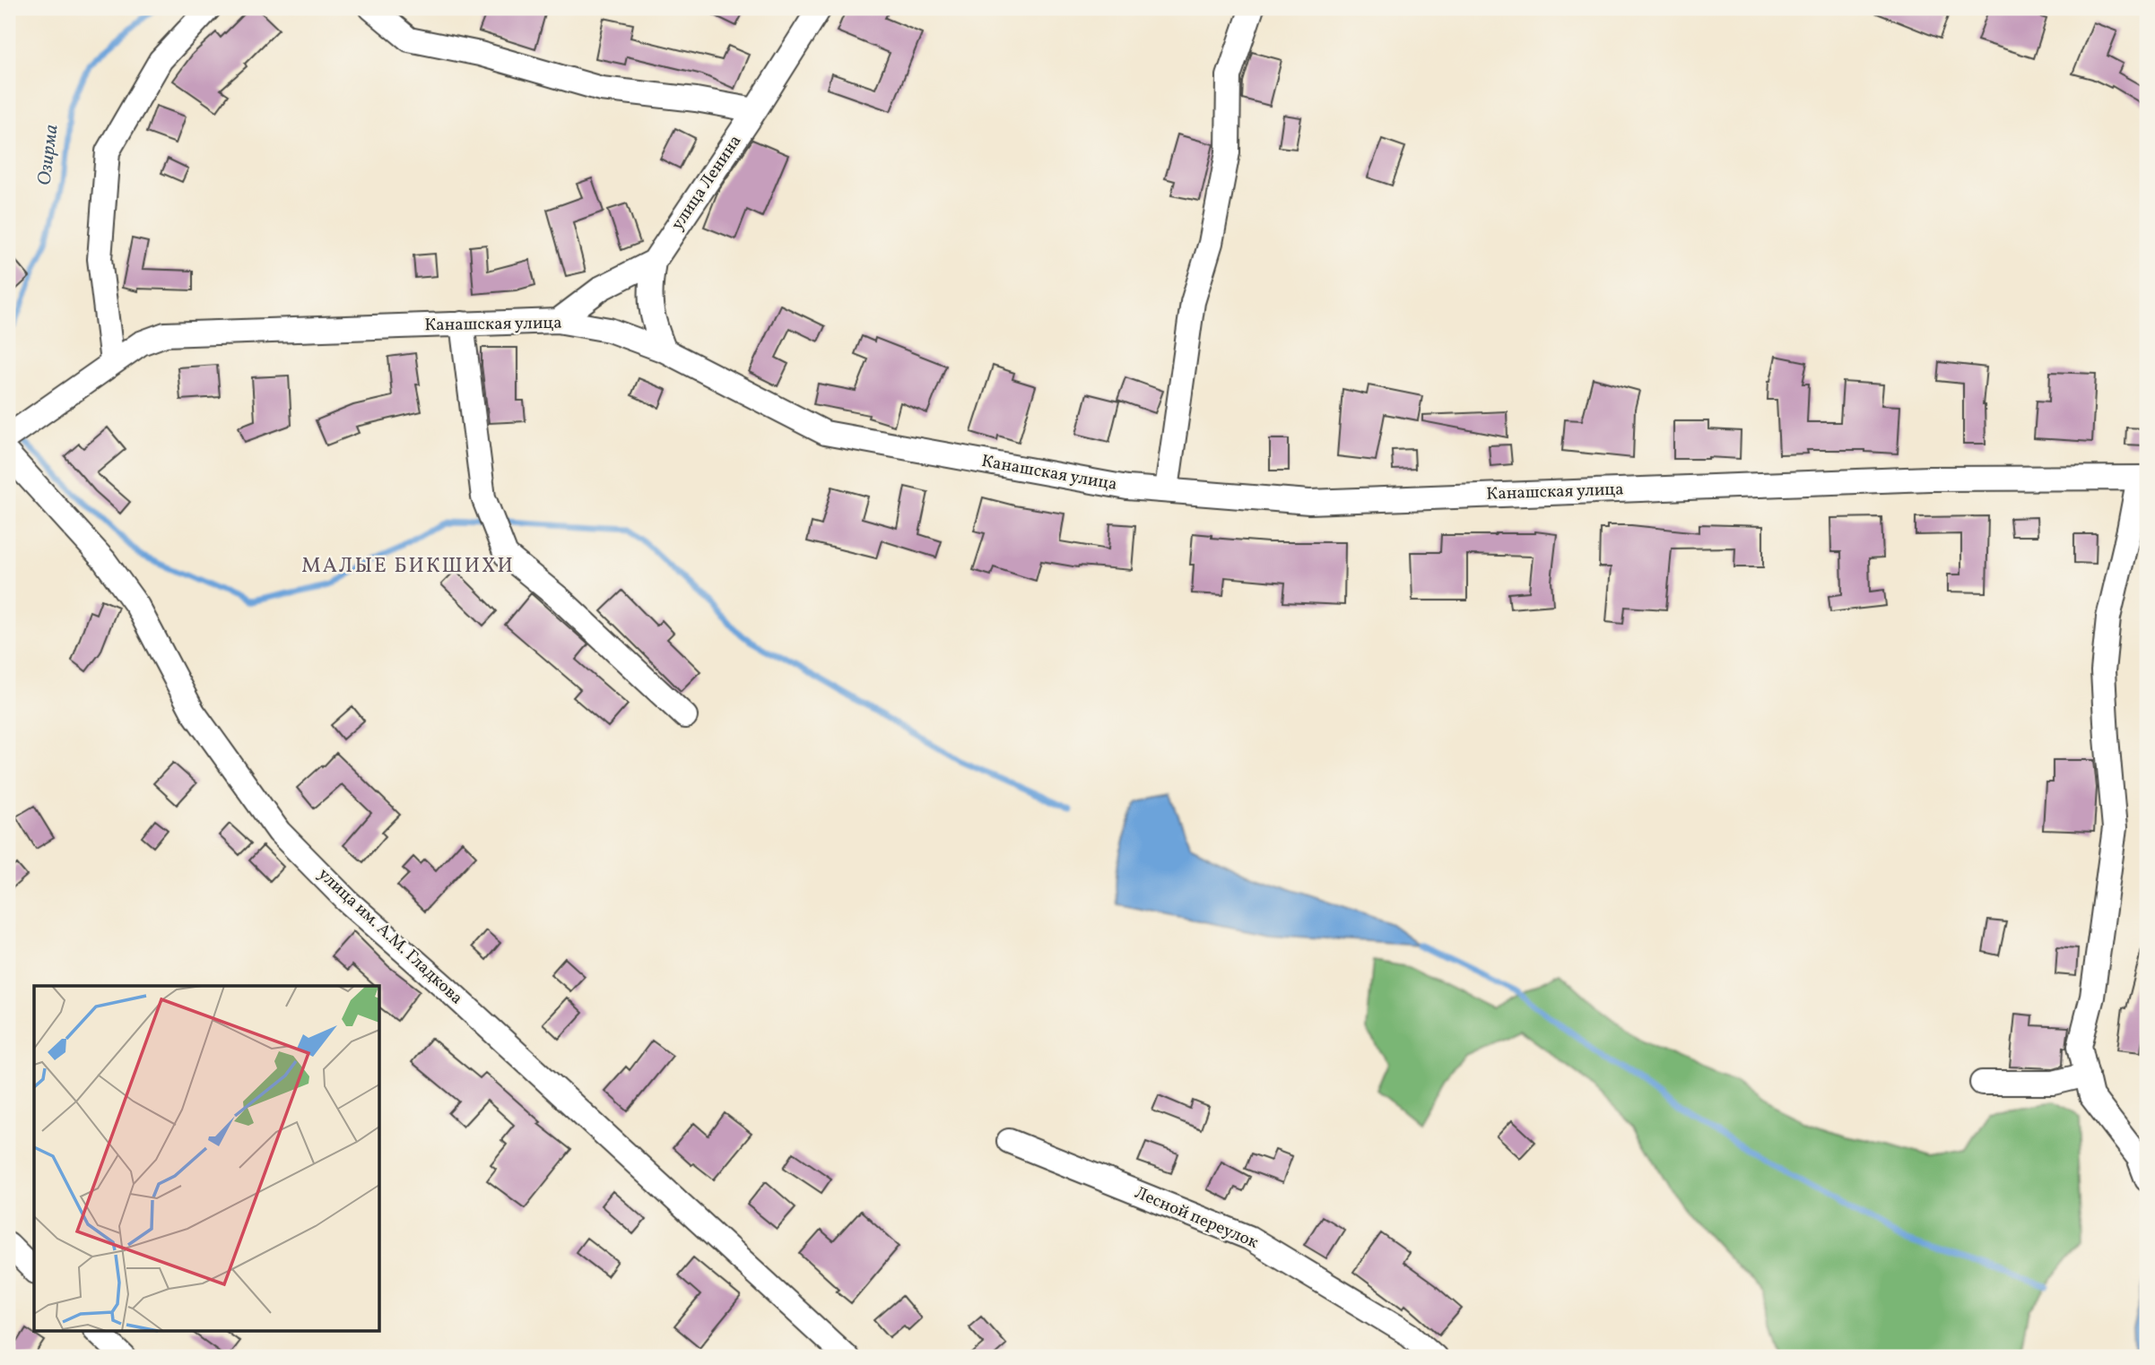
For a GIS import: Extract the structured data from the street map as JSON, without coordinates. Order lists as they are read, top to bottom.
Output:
{
  "streets": {
    "street": [
      "улица Ленина",
      "Канашская улица",
      "улица им. А.М. Гладкова",
      "Лесной переулок"
    ]
  },
  "crossings": [
    ["улица Ленина", "Канашская улица"]
  ],
  "districts": ["МАЛЫЕ БИКШИХИ"],
  "water": ["Озирма"]
}
